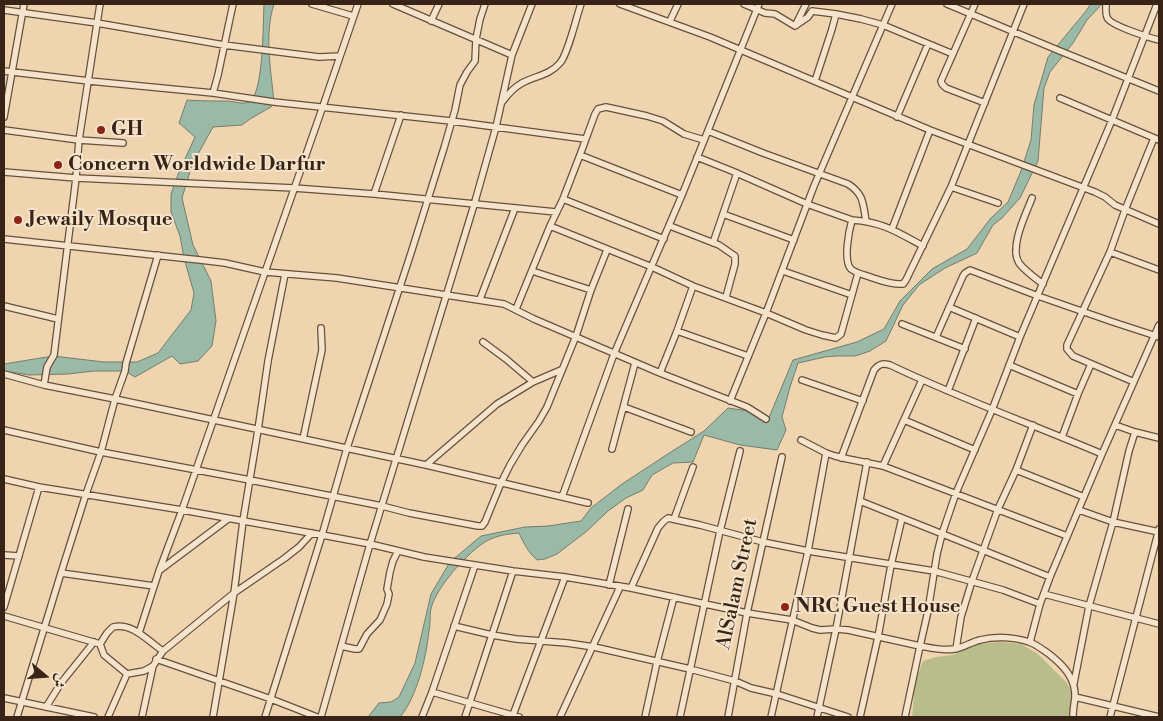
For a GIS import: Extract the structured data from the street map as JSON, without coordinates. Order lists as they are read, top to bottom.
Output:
{
  "streets": {
    "street": ["AlSalam Street"]
  },
  "places": [
    "GH",
    "Concern Worldwide Darfur",
    "Jewaily Mosque",
    "NRC Guest House"
  ],
  "north": "right"
}
